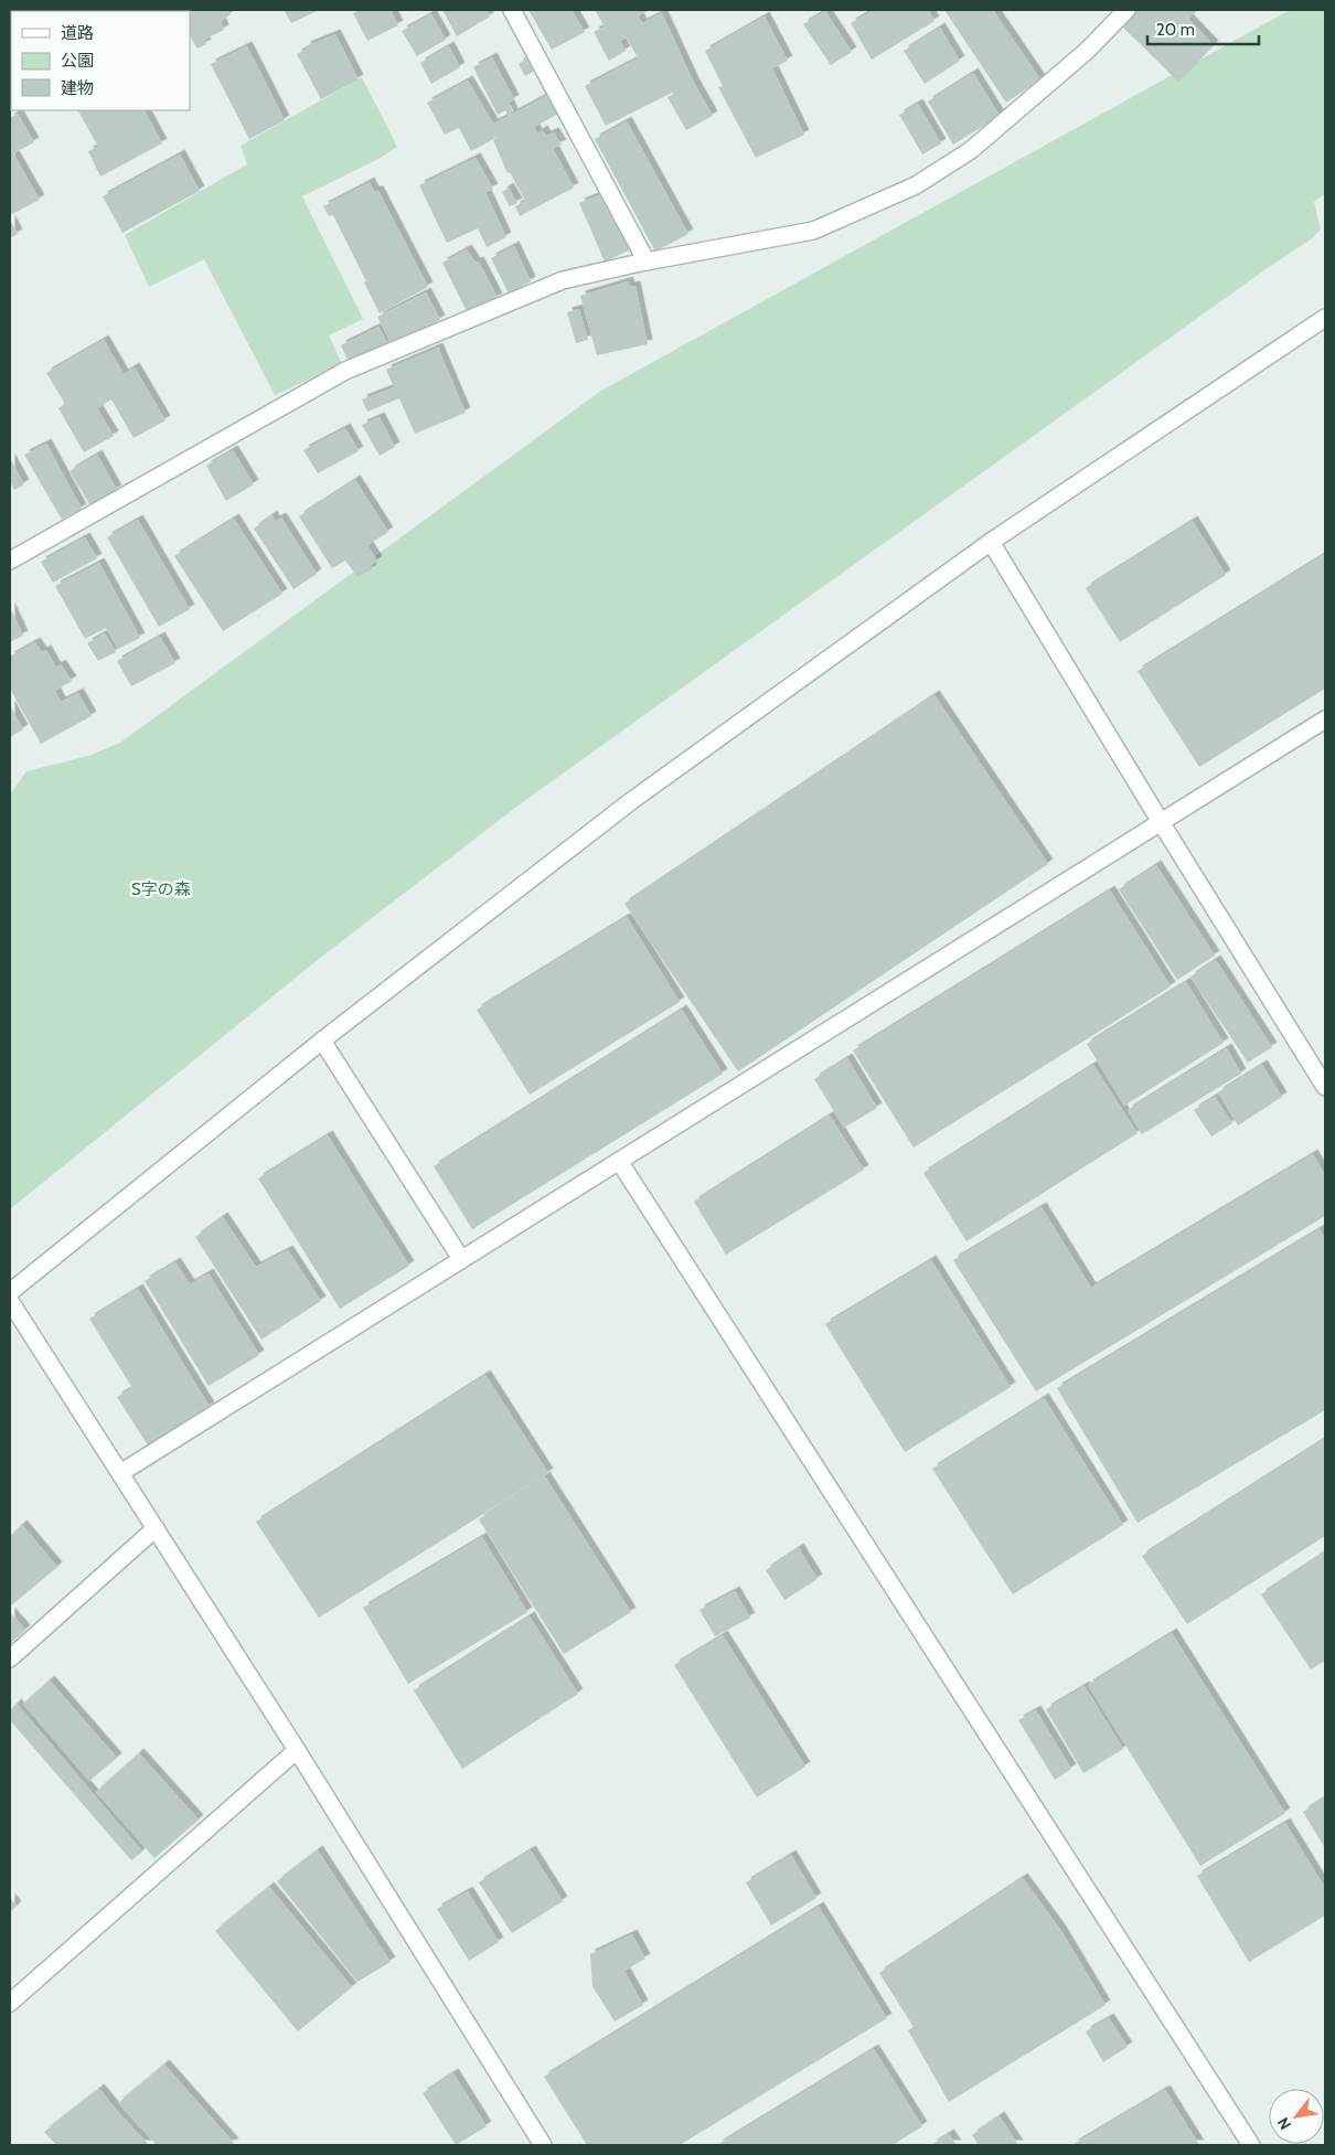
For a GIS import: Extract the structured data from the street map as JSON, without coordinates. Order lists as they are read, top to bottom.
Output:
{
  "parks": ["S字の森"],
  "legend": ["道路", "公園", "建物"],
  "scale_bar": "20 m",
  "north": "bottom left"
}
